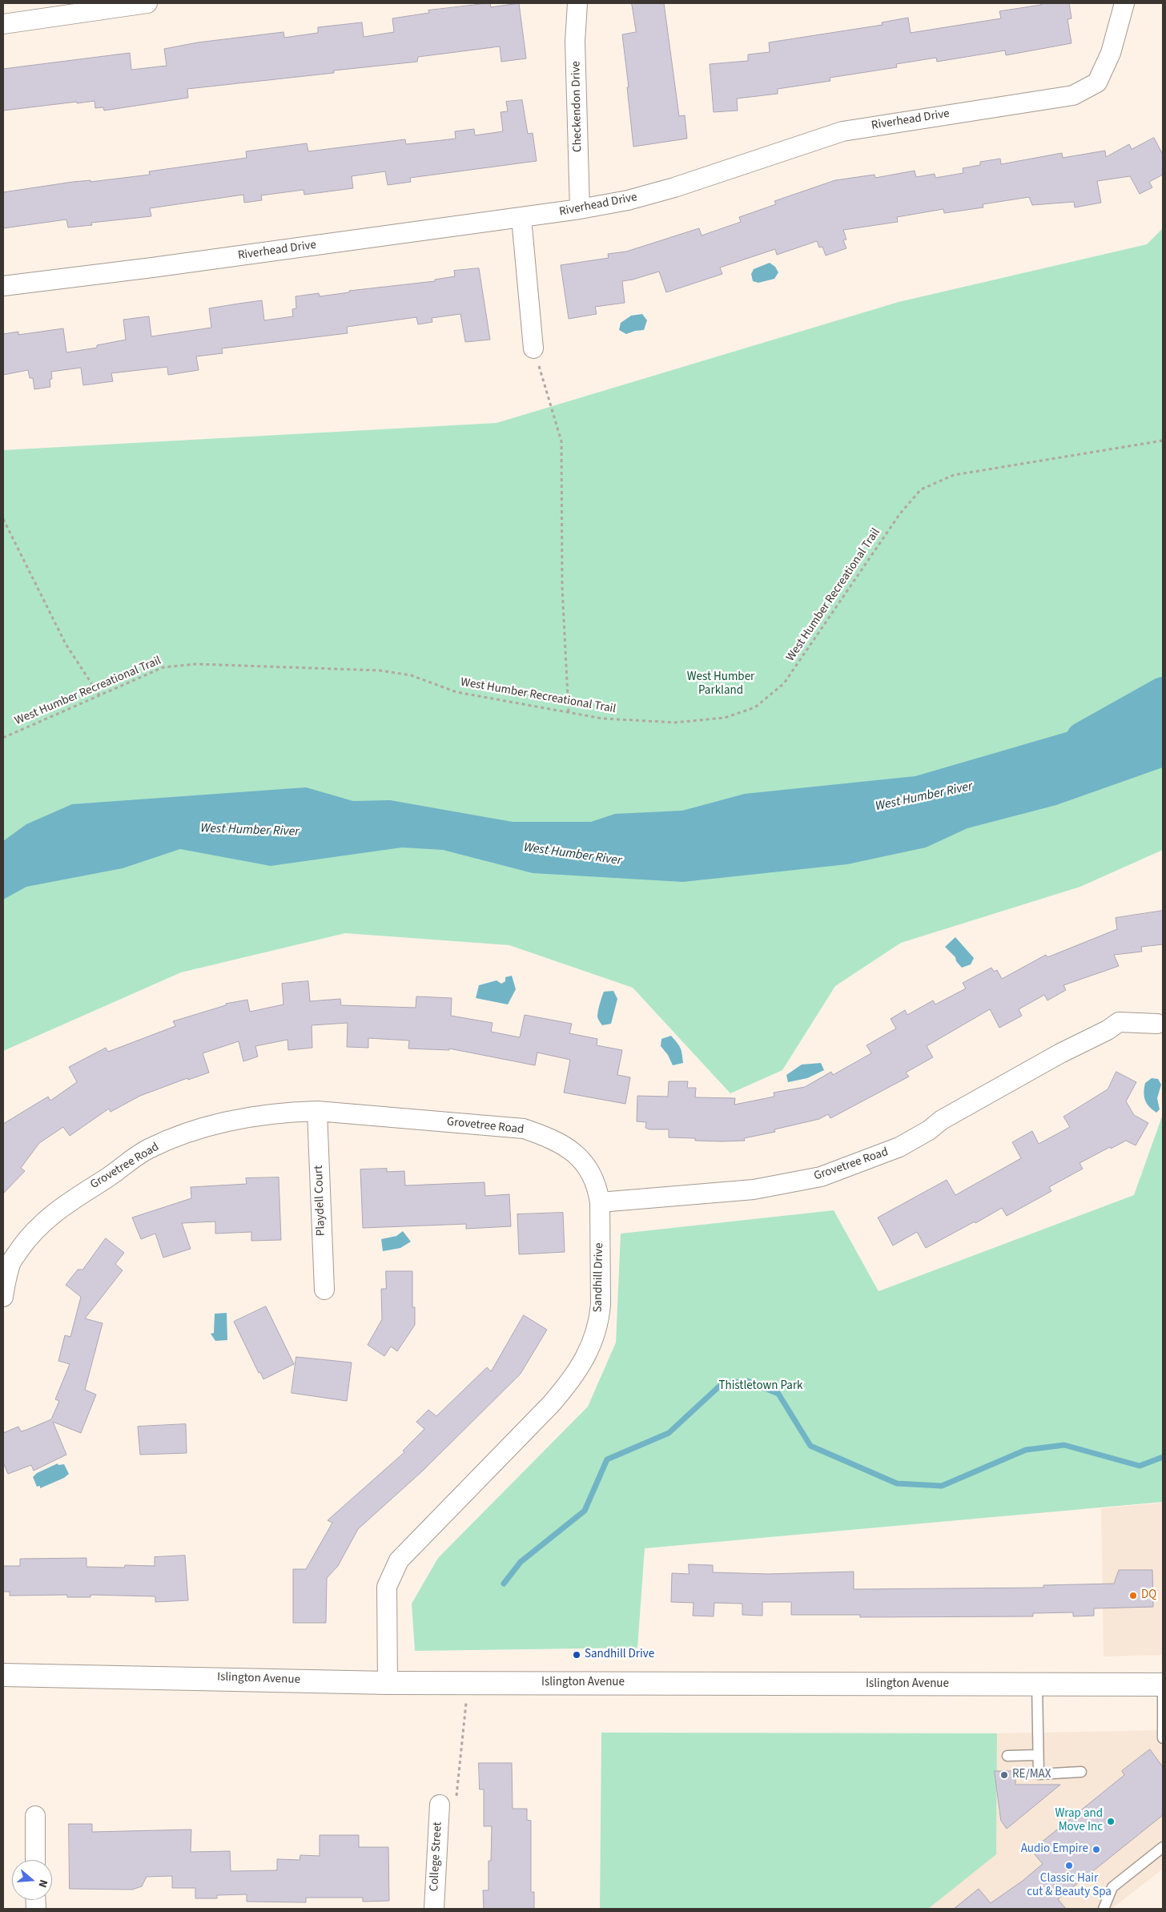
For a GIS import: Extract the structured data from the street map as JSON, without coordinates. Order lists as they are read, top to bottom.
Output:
{
  "streets": {
    "main road": ["Islington Avenue"],
    "street": [
      "Checkendon Drive",
      "Riverhead Drive",
      "Grovetree Road",
      "Playdell Court",
      "Sandhill Drive",
      "College Street"
    ],
    "path": ["West Humber Recreational Trail"]
  },
  "crossings": [
    ["Checkendon Drive", "Riverhead Drive"],
    ["Grovetree Road", "Playdell Court"],
    ["Grovetree Road", "Sandhill Drive"],
    ["Sandhill Drive", "Islington Avenue"]
  ],
  "water": ["West Humber River"],
  "parks": ["West Humber Parkland", "Thistletown Park"],
  "places": [
    "DQ",
    "Sandhill Drive",
    "RE/MAX",
    "Wrap and Move Inc",
    "Audio Empire",
    "Classic Hair cut & Beauty Spa"
  ],
  "north": "right"
}
